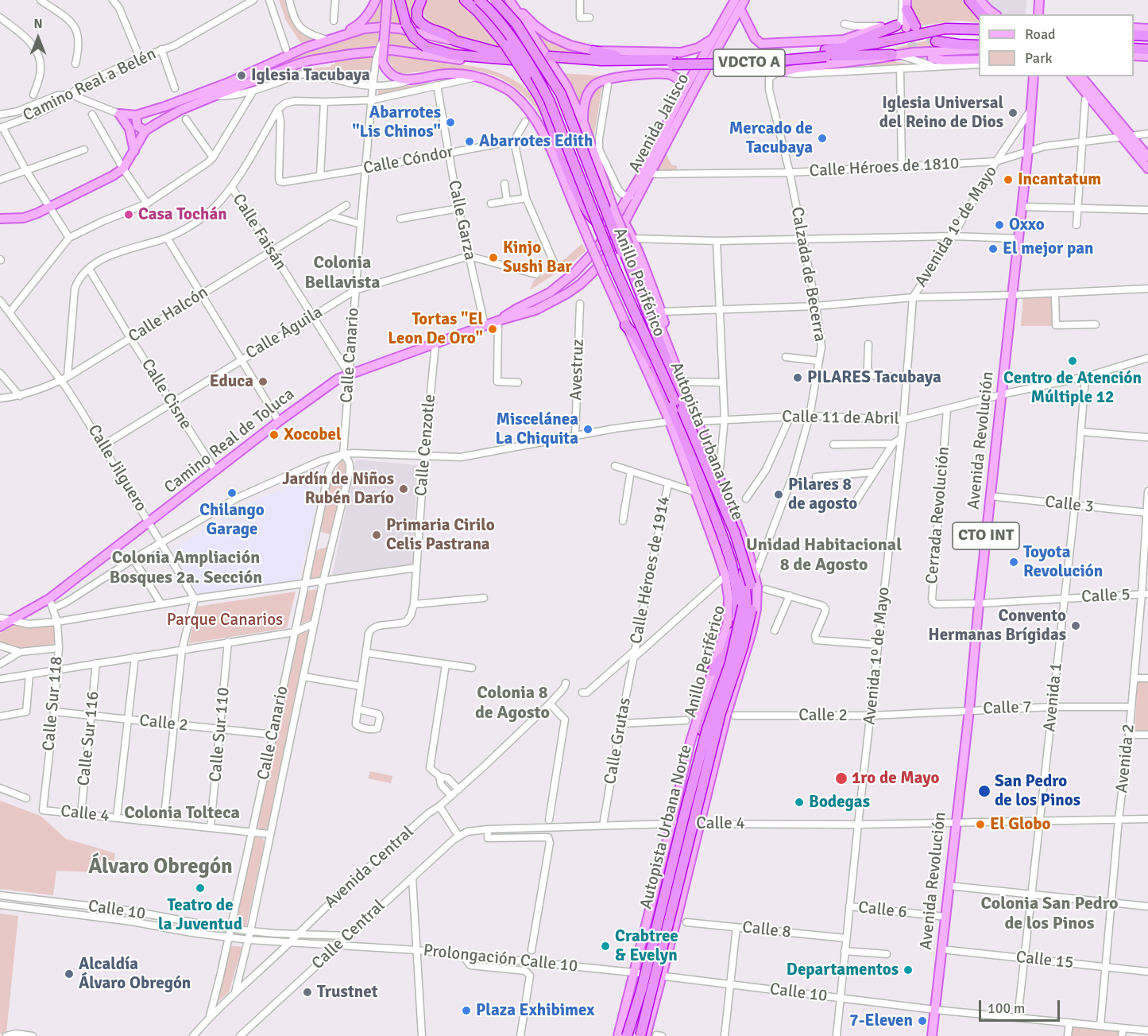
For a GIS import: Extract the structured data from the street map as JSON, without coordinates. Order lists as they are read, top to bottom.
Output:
{
  "streets": {
    "highway": ["VDCTO A", "Anillo Periférico", "Autopista Urbana Norte"],
    "main road": [
      "Avenida Jalisco",
      "Avenida Revolución",
      "Camino Real de Toluca",
      "CTO INT"
    ],
    "street": [
      "Camino Real a Belén",
      "Calle Cóndor",
      "Calle Héroes de 1810",
      "Calle Garza",
      "Avenida 1º de Mayo",
      "Calle Faisán",
      "Calzada de Becerra",
      "Calle Halcón",
      "Calle Águila",
      "Calle Canario",
      "Avestruz",
      "Calle Cisne",
      "Calle 11 de Abril",
      "Calle Cenzotle",
      "Calle Jilguero",
      "Calle 3",
      "Cerrada Revolución",
      "Calle Héroes de 1914",
      "Calle 5",
      "Avenida 1",
      "Calle Sur 118",
      "Calle 7",
      "Calle 2",
      "Calle Sur 110",
      "Calle Sur 116",
      "Calle Grutas",
      "Avenida 2",
      "Calle 4",
      "Avenida Central",
      "Calle 10",
      "Calle 6",
      "Calle 8",
      "Calle Central",
      "Prolongación Calle 10",
      "Calle 15"
    ]
  },
  "crossings": [
    ["Avenida Jalisco", "Calle Héroes de 1810"],
    ["Avenida Jalisco", "Anillo Periférico"],
    ["Avenida Jalisco", "Camino Real de Toluca"],
    ["Calle Cóndor", "Calle Garza"],
    ["Calle Cóndor", "Calle Canario"],
    ["Calle Héroes de 1810", "Avenida 1º de Mayo"],
    ["Calle Héroes de 1810", "Calzada de Becerra"],
    ["Calle Héroes de 1810", "Avenida Revolución"],
    ["Calle Garza", "Calle Águila"],
    ["Calle Garza", "Camino Real de Toluca"],
    ["Avenida 1º de Mayo", "Calle 11 de Abril"],
    ["Avenida 1º de Mayo", "Avenida Revolución"],
    ["Avenida 1º de Mayo", "Calle 2"],
    ["Avenida 1º de Mayo", "Calle 4"],
    ["Avenida 1º de Mayo", "Calle 10"],
    ["Avenida 1º de Mayo", "Calle 6"],
    ["Avenida 1º de Mayo", "Calle 8"],
    ["Calle Faisán", "Calle Halcón"],
    ["Calle Faisán", "Calle Águila"],
    ["Calle Faisán", "Calle Canario"],
    ["Calle Faisán", "Camino Real de Toluca"],
    ["Calzada de Becerra", "Calle 11 de Abril"],
    ["Anillo Periférico", "Camino Real de Toluca"],
    ["Anillo Periférico", "Autopista Urbana Norte"],
    ["Anillo Periférico", "Calle 4"],
    ["Calle Halcón", "Calle Cisne"],
    ["Calle Halcón", "Calle Jilguero"],
    ["Calle Águila", "Calle Canario"],
    ["Calle Águila", "Calle Cisne"],
    ["Calle Águila", "Calle Jilguero"],
    ["Calle Canario", "Camino Real de Toluca"],
    ["Calle Canario", "Calle 2"],
    ["Calle Canario", "Calle 4"],
    ["Calle Canario", "Avenida Central"],
    ["Calle Canario", "Calle 10"],
    ["Calle Cisne", "Camino Real de Toluca"],
    ["Calle 11 de Abril", "Avenida Revolución"],
    ["Calle 11 de Abril", "Cerrada Revolución"],
    ["Calle 11 de Abril", "Avenida 1"],
    ["Avenida Revolución", "Calle 3"],
    ["Avenida Revolución", "Cerrada Revolución"],
    ["Avenida Revolución", "Calle 5"],
    ["Avenida Revolución", "Calle 7"],
    ["Avenida Revolución", "Calle 2"],
    ["Avenida Revolución", "Calle 4"],
    ["Avenida Revolución", "Calle 10"],
    ["Avenida Revolución", "Calle 6"],
    ["Avenida Revolución", "Calle 15"],
    ["Camino Real de Toluca", "Calle Cenzotle"],
    ["Camino Real de Toluca", "Calle Jilguero"],
    ["Camino Real de Toluca", "Calle Sur 118"],
    ["Calle 3", "Avenida 1"],
    ["Calle 3", "Avenida 2"],
    ["Cerrada Revolución", "Calle 5"],
    ["Calle Héroes de 1914", "Calle Grutas"],
    ["Calle 5", "Avenida 1"],
    ["Calle 5", "Avenida 2"],
    ["Avenida 1", "Calle 7"],
    ["Avenida 1", "Calle 4"],
    ["Avenida 1", "Calle 10"],
    ["Avenida 1", "Calle 15"],
    ["Calle Sur 118", "Calle 2"],
    ["Calle Sur 118", "Calle 4"],
    ["Calle 7", "Calle 2"],
    ["Calle 7", "Avenida 2"],
    ["Calle 2", "Calle Sur 110"],
    ["Calle 2", "Calle Sur 116"],
    ["Calle Sur 110", "Calle 4"],
    ["Calle Sur 116", "Calle 4"],
    ["Calle Grutas", "Calle 4"],
    ["Avenida 2", "Calle 4"],
    ["Avenida 2", "Calle 10"],
    ["Avenida 2", "Calle 15"],
    ["Calle 4", "Calle Central"],
    ["Avenida Central", "Calle 10"],
    ["Calle 10", "Calle Central"],
    ["Calle 10", "Prolongación Calle 10"],
    ["Calle Central", "Prolongación Calle 10"]
  ],
  "districts": [
    "Colonia Bellavista",
    "Unidad Habitacional 8 de Agosto",
    "Colonia Ampliación Bosques 2a. Sección",
    "Colonia 8 de Agosto",
    "Colonia Tolteca",
    "Álvaro Obregón",
    "Colonia San Pedro de los Pinos"
  ],
  "parks": ["Parque Canarios"],
  "places": [
    "Iglesia Tacubaya",
    "Iglesia Universal del Reino de Dios",
    "Abarrotes \"Lis Chinos\"",
    "Mercado de Tacubaya",
    "Abarrotes Edith",
    "Incantatum",
    "Casa Tochán",
    "Oxxo",
    "El mejor pan",
    "Kinjo Sushi Bar",
    "Tortas \"El Leon De Oro\"",
    "Centro de Atención Múltiple 12",
    "PILARES Tacubaya",
    "Educa",
    "Miscelánea La Chiquita",
    "Xocobel",
    "Jardín de Niños Rubén Darío",
    "Chilango Garage",
    "Pilares 8 de agosto",
    "Primaria Cirilo Celis Pastrana",
    "Toyota Revolución",
    "Convento Hermanas Brígidas",
    "1ro de Mayo",
    "San Pedro de los Pinos",
    "Bodegas",
    "El Globo",
    "Teatro de la Juventud",
    "Crabtree & Evelyn",
    "Departamentos",
    "Alcaldía Álvaro Obregón",
    "Trustnet",
    "Plaza Exhibimex",
    "7-Eleven"
  ],
  "legend": ["Road", "Park"],
  "scale_bar": "100 m",
  "north": "top"
}
